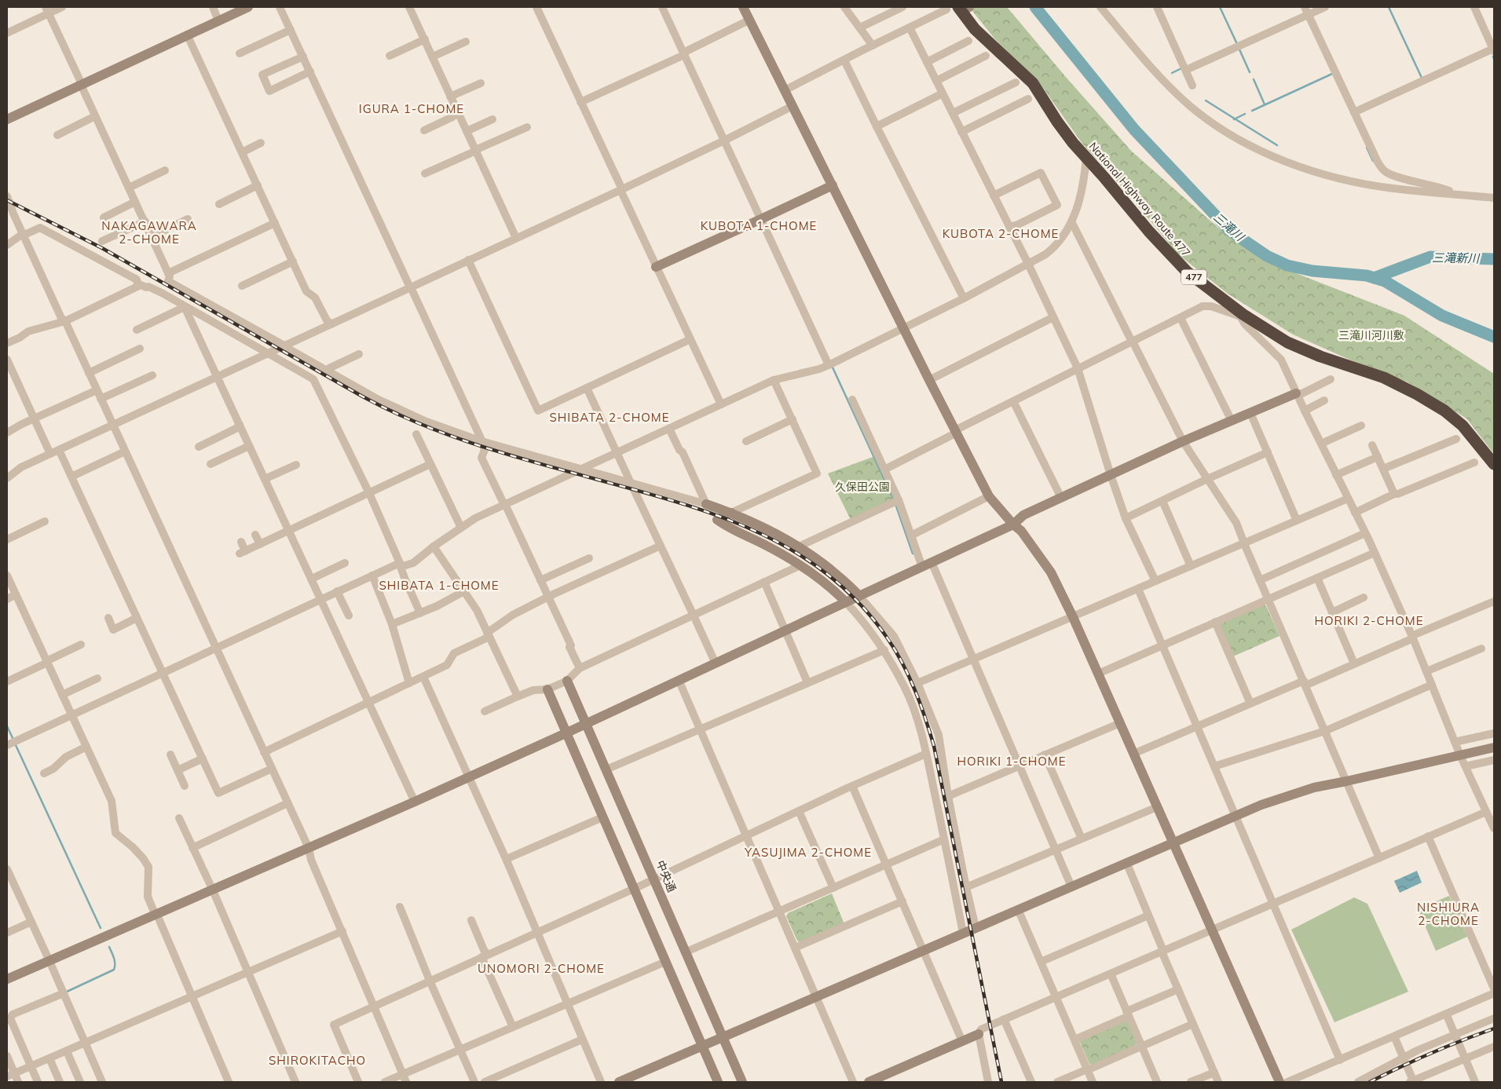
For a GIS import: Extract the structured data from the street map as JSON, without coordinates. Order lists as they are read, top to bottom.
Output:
{
  "streets": {
    "highway": ["National Highway Route 477", "477"],
    "street": ["中央通"]
  },
  "districts": [
    "IGURA 1-CHOME",
    "NAKAGAWARA 2-CHOME",
    "KUBOTA 1-CHOME",
    "KUBOTA 2-CHOME",
    "SHIBATA 2-CHOME",
    "SHIBATA 1-CHOME",
    "HORIKI 2-CHOME",
    "HORIKI 1-CHOME",
    "YASUJIMA 2-CHOME",
    "NISHIURA 2-CHOME",
    "UNOMORI 2-CHOME",
    "SHIROKITACHO"
  ],
  "water": ["三滝川", "三滝新川"],
  "parks": ["三滝川河川敷", "久保田公園"]
}
